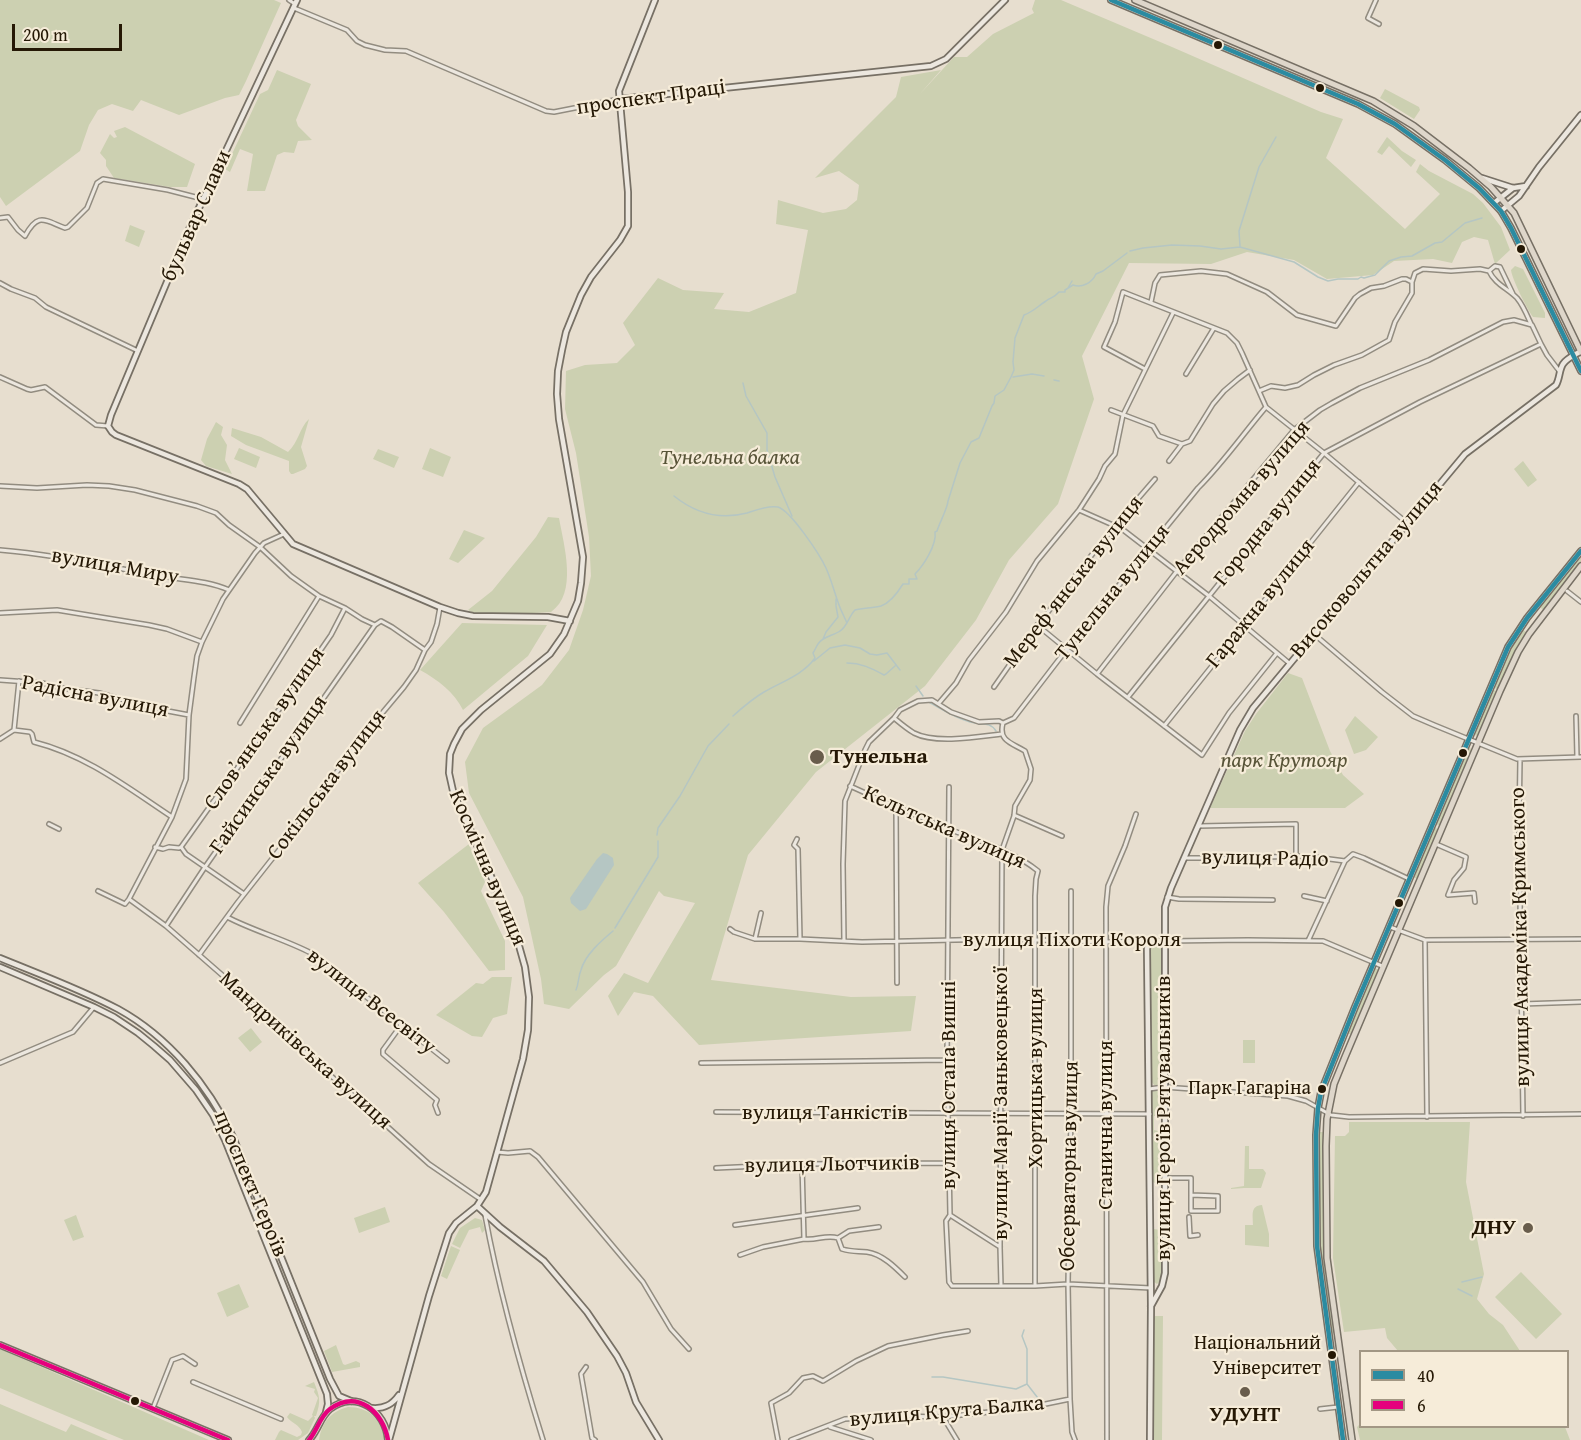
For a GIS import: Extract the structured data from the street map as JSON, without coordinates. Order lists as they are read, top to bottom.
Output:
{
  "streets": {
    "main road": [
      "проспект Праці",
      "бульвар Слави",
      "Високовольтна вулиця",
      "Космічна вулиця",
      "вулиця Піхоти Короля",
      "вулиця Героїв Рятувальників",
      "проспект Героїв"
    ],
    "street": [
      "Аеродромна вулиця",
      "Городна вулиця",
      "вулиця Миру",
      "Мерефʼянська вулиця",
      "Тунельна вулиця",
      "Гаражна вулиця",
      "Радісна вулиця",
      "Словʼянська вулиця",
      "Гайсинська вулиця",
      "Сокільська вулиця",
      "Кельтська вулиця",
      "вулиця Радіо",
      "вулиця Академіка Кримського",
      "вулиця Всесвіту",
      "Мандриківська вулиця",
      "Хортицька вулиця",
      "вулиця Остапа Вишні",
      "вулиця Марії Заньковецької",
      "вулиця Танкістів",
      "Станична вулиця",
      "вулиця Льотчиків",
      "Обсерваторна вулиця",
      "вулиця Крута Балка"
    ]
  },
  "crossings": [
    ["проспект Праці", "бульвар Слави"],
    ["проспект Праці", "Космічна вулиця"],
    ["Високовольтна вулиця", "Гаражна вулиця"],
    ["Високовольтна вулиця", "вулиця Героїв Рятувальників"],
    ["Гайсинська вулиця", "Мандриківська вулиця"],
    ["Сокільська вулиця", "вулиця Всесвіту"],
    ["Сокільська вулиця", "Мандриківська вулиця"],
    ["Кельтська вулиця", "Хортицька вулиця"],
    ["Кельтська вулиця", "вулиця Остапа Вишні"],
    ["Кельтська вулиця", "вулиця Марії Заньковецької"],
    ["вулиця Радіо", "вулиця Героїв Рятувальників"],
    ["Космічна вулиця", "Мандриківська вулиця"],
    ["вулиця Піхоти Короля", "Хортицька вулиця"],
    ["вулиця Піхоти Короля", "вулиця Остапа Вишні"],
    ["вулиця Піхоти Короля", "вулиця Марії Заньковецької"],
    ["вулиця Піхоти Короля", "вулиця Героїв Рятувальників"],
    ["вулиця Піхоти Короля", "Станична вулиця"],
    ["вулиця Піхоти Короля", "Обсерваторна вулиця"],
    ["Хортицька вулиця", "вулиця Танкістів"],
    ["вулиця Остапа Вишні", "вулиця Марії Заньковецької"],
    ["вулиця Остапа Вишні", "вулиця Танкістів"],
    ["вулиця Остапа Вишні", "вулиця Льотчиків"],
    ["вулиця Марії Заньковецької", "вулиця Танкістів"],
    ["вулиця Танкістів", "вулиця Героїв Рятувальників"],
    ["вулиця Танкістів", "Станична вулиця"],
    ["вулиця Танкістів", "Обсерваторна вулиця"],
    ["Обсерваторна вулиця", "вулиця Крута Балка"]
  ],
  "parks": ["Тунельна балка", "парк Крутояр"],
  "places": [
    "Тунельна",
    "Парк Гагаріна",
    "ДНУ",
    "Національний Університет",
    "УДУНТ"
  ],
  "lines": ["transit line 40", "transit line 6"],
  "legend": ["40", "6"],
  "scale_bar": "200 m"
}
